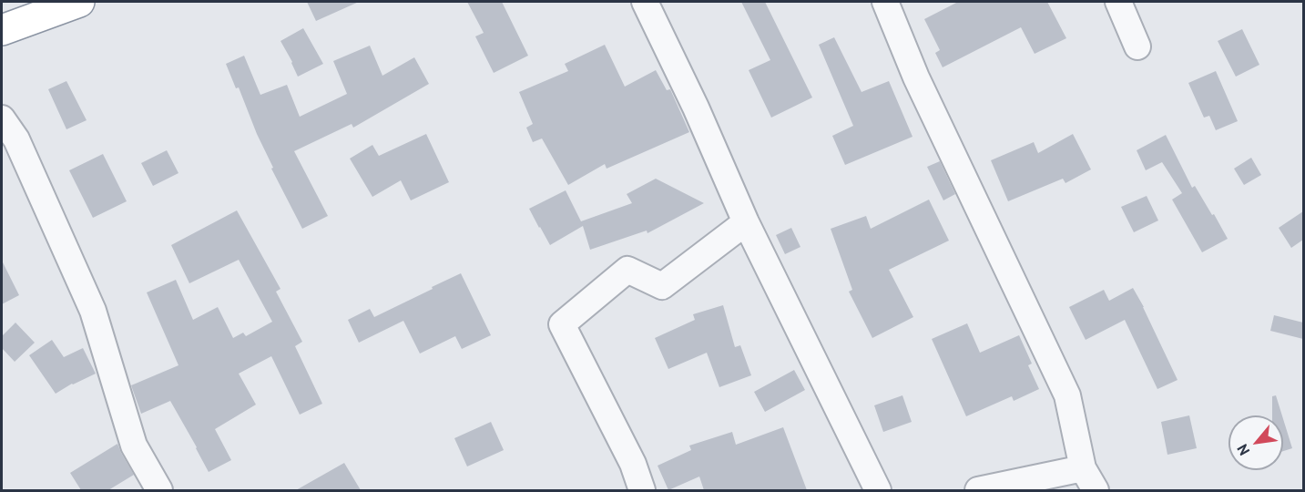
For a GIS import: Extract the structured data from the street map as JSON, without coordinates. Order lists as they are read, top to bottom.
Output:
{
  "north": "bottom left"
}
